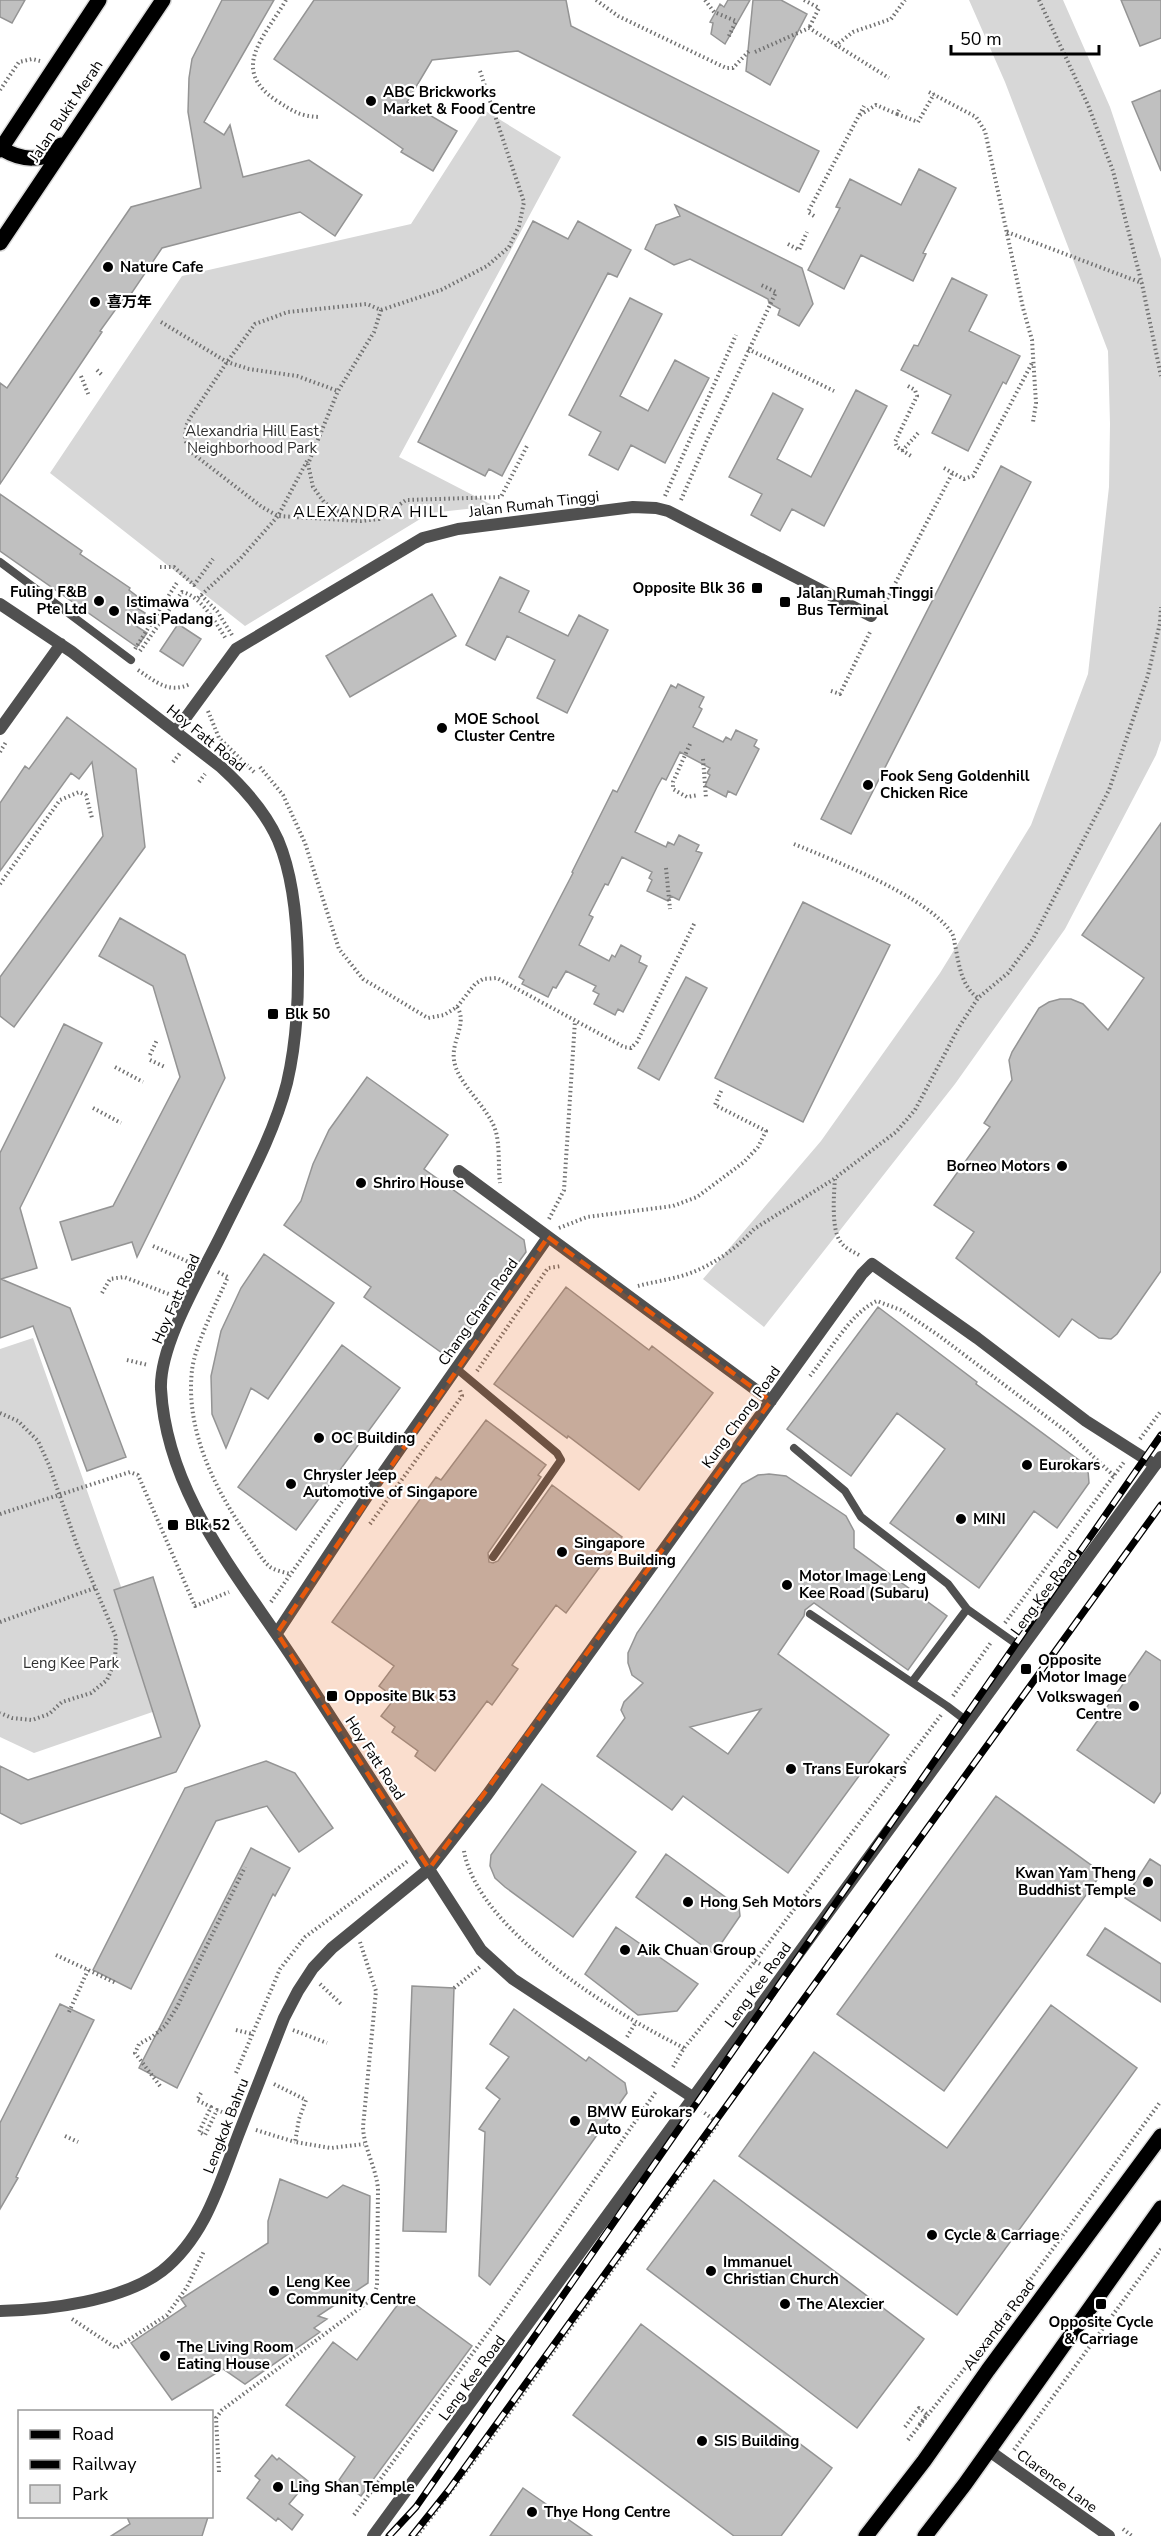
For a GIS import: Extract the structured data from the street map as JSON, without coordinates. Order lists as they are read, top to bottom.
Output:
{
  "streets": {
    "main road": ["Jalan Bukit Merah", "Alexandra Road"],
    "street": [
      "Jalan Rumah Tinggi",
      "Hoy Fatt Road",
      "Chang Charn Road",
      "Kung Chong Road",
      "Leng Kee Road",
      "Lengkok Bahru",
      "Clarence Lane"
    ]
  },
  "crossings": [
    ["Jalan Rumah Tinggi", "Hoy Fatt Road"],
    ["Hoy Fatt Road", "Chang Charn Road"],
    ["Hoy Fatt Road", "Kung Chong Road"],
    ["Hoy Fatt Road", "Leng Kee Road"],
    ["Hoy Fatt Road", "Lengkok Bahru"],
    ["Kung Chong Road", "Lengkok Bahru"]
  ],
  "districts": ["ALEXANDRA HILL"],
  "parks": ["Alexandria Hill East Neighborhood Park", "Leng Kee Park"],
  "places": {
    "other": [
      "ABC Brickworks Market & Food Centre",
      "Nature Cafe",
      "喜万年",
      "Fuling F&B Pte Ltd",
      "Istimawa Nasi Padang",
      "MOE School Cluster Centre",
      "Fook Seng Goldenhill Chicken Rice",
      "Borneo Motors",
      "Shriro House",
      "OC Building",
      "Eurokars",
      "Chrysler Jeep Automotive of Singapore",
      "MINI",
      "Singapore Gems Building",
      "Motor Image Leng Kee Road (Subaru)",
      "Volkswagen Centre",
      "Trans Eurokars",
      "Kwan Yam Theng Buddhist Temple",
      "Hong Seh Motors",
      "Aik Chuan Group",
      "BMW Eurokars Auto",
      "Cycle & Carriage",
      "Immanuel Christian Church",
      "Leng Kee Community Centre",
      "The Alexcier",
      "The Living Room Eating House",
      "SIS Building",
      "Ling Shan Temple",
      "Thye Hong Centre"
    ],
    "transit": [
      "Opposite Blk 36",
      "Jalan Rumah Tinggi Bus Terminal",
      "Blk 50",
      "Blk 52",
      "Opposite Motor Image",
      "Opposite Blk 53",
      "Opposite Cycle & Carriage"
    ]
  },
  "legend": ["Road", "Railway", "Park"],
  "scale_bar": "50 m"
}
